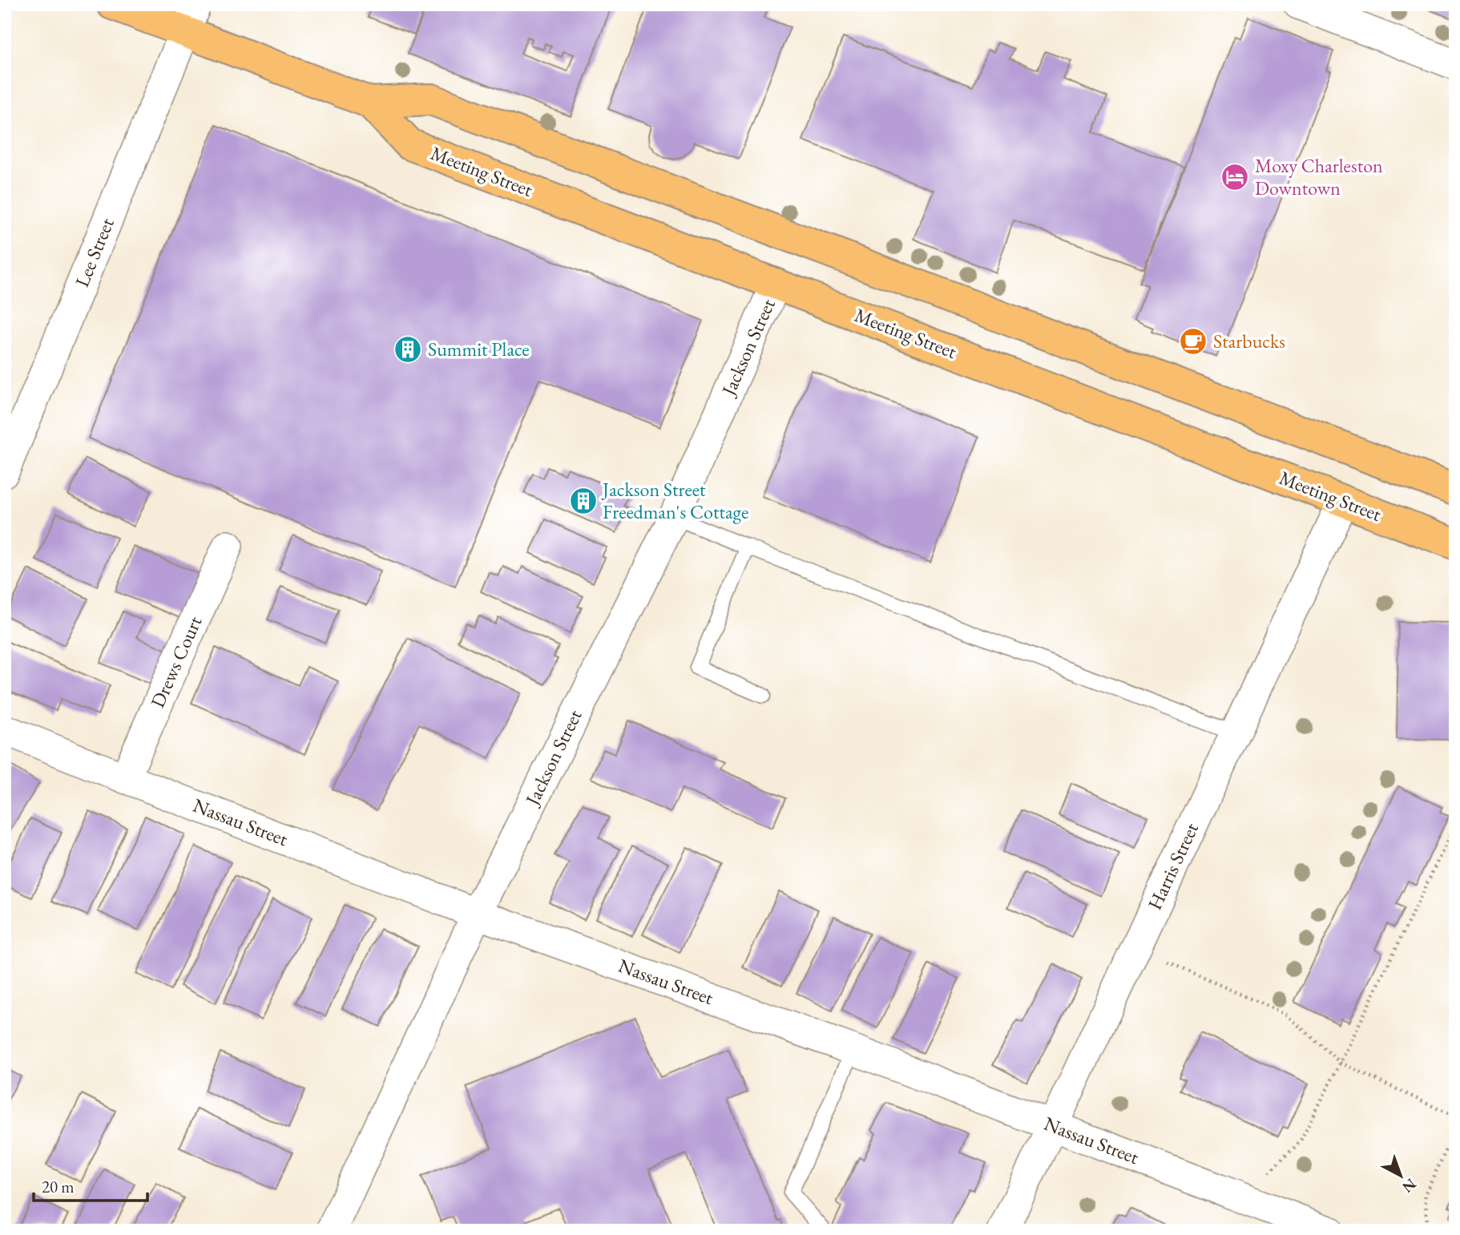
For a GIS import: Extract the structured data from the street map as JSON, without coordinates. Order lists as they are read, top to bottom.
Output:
{
  "streets": {
    "main road": ["Meeting Street"],
    "street": [
      "Lee Street",
      "Jackson Street",
      "Drews Court",
      "Nassau Street",
      "Harris Street"
    ]
  },
  "crossings": [
    ["Meeting Street", "Lee Street"],
    ["Meeting Street", "Jackson Street"],
    ["Meeting Street", "Harris Street"],
    ["Jackson Street", "Nassau Street"],
    ["Drews Court", "Nassau Street"],
    ["Nassau Street", "Harris Street"]
  ],
  "places": {
    "hotel": ["Moxy Charleston Downtown"],
    "cafe": ["Starbucks"],
    "building": ["Summit Place", "Jackson Street Freedman's Cottage"]
  },
  "scale_bar": "20 m",
  "north": "bottom right"
}
